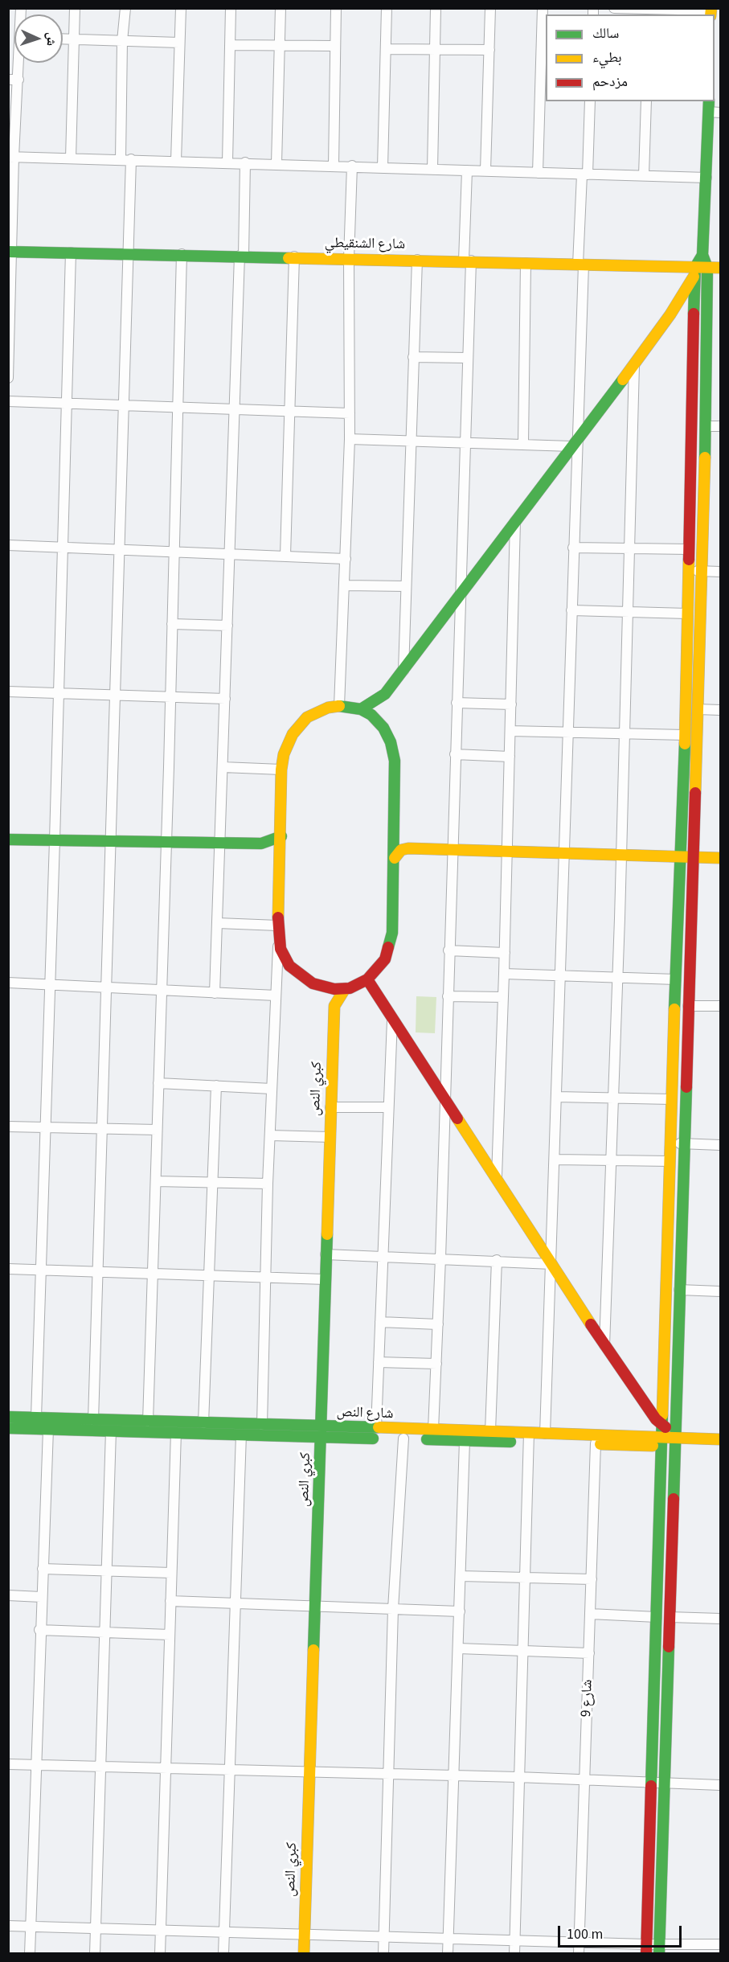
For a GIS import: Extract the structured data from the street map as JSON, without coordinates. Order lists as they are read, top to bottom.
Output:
{
  "streets": {
    "street": [
      "شارع الشنقيطي",
      "كبري النص",
      "شارع النص",
      "شارع 9"
    ]
  },
  "crossings": [
    ["كبري النص", "شارع النص"],
    ["شارع النص", "شارع 9"]
  ],
  "legend": ["سالك", "بطيء", "مزدحم"],
  "scale_bar": "100 m",
  "north": "right"
}
